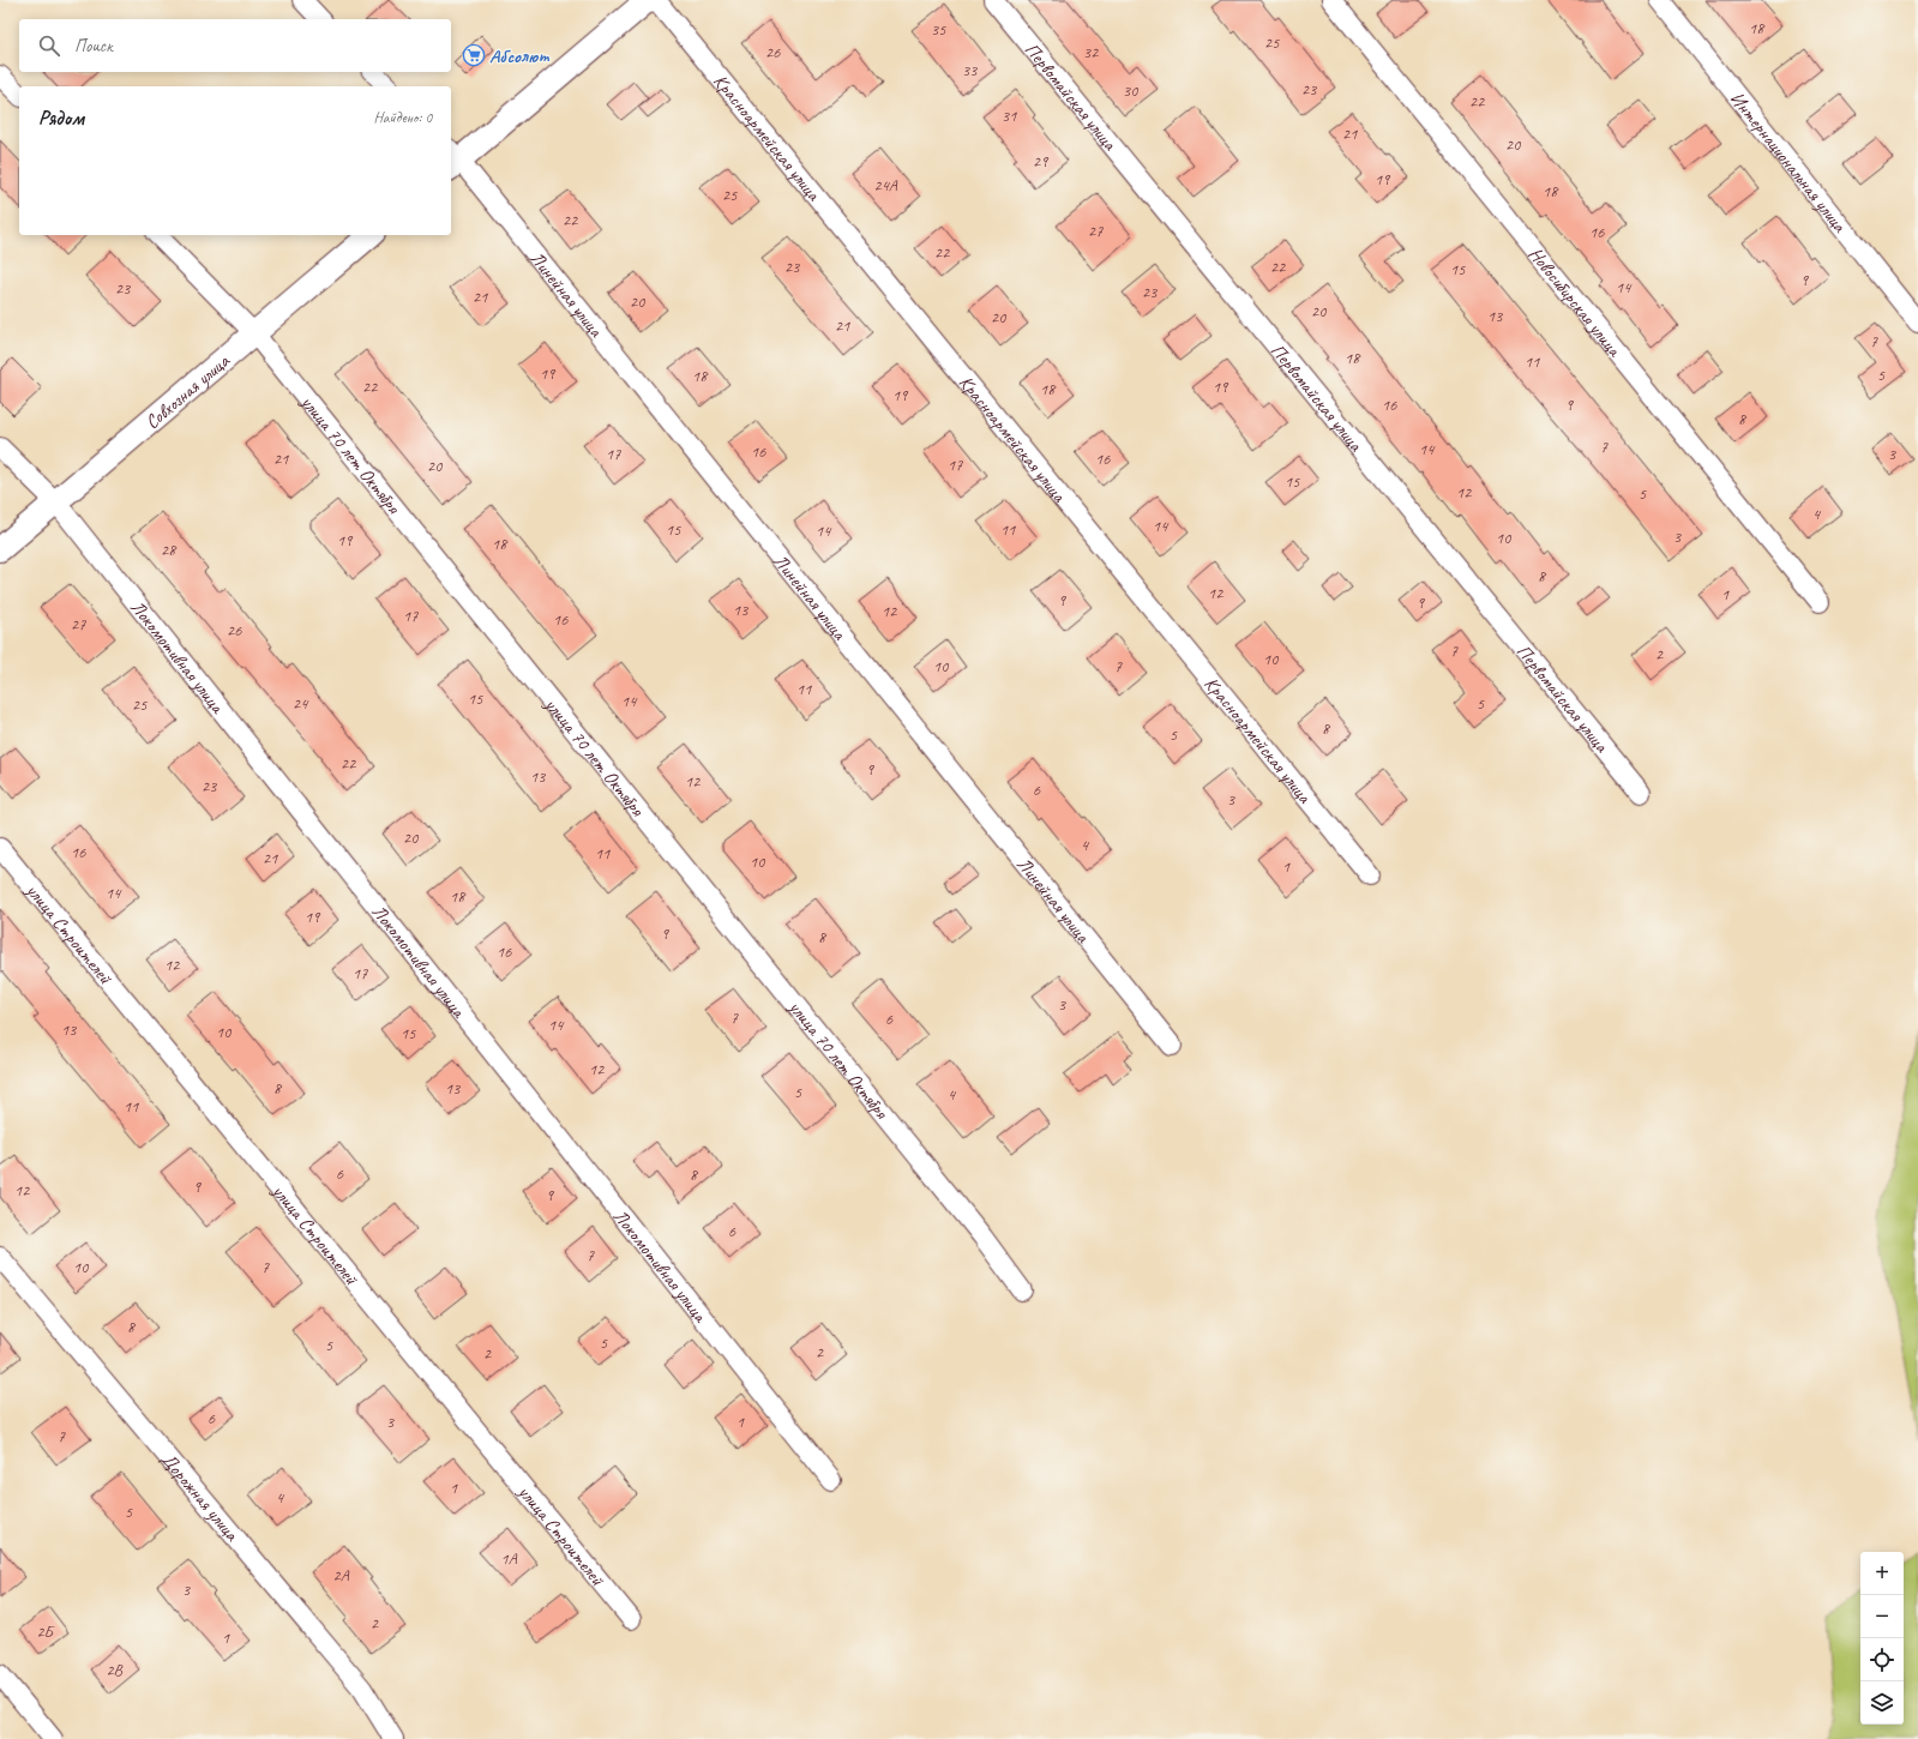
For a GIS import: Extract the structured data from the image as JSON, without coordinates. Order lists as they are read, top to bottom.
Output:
{
  "streets": {
    "street": [
      "Первомайская улица",
      "Красноармейская улица",
      "Интернациональная улица",
      "Линейная улица",
      "Новосибирская улица",
      "Совхозная улица",
      "улица 70 лет Октября",
      "Локомотивная улица",
      "улица Строителей",
      "Дорожная улица"
    ]
  },
  "crossings": [
    ["Совхозная улица", "улица 70 лет Октября"],
    ["Совхозная улица", "Локомотивная улица"]
  ],
  "places": {
    "supermarket": ["Абсолют"]
  },
  "house_numbers": [
    "18",
    "35",
    "25",
    "26",
    "32",
    "33",
    "23",
    "30",
    "22",
    "31",
    "21",
    "20",
    "29",
    "19",
    "24А",
    "18",
    "25",
    "22",
    "27",
    "16",
    "22",
    "23",
    "22",
    "15",
    "9",
    "14",
    "23",
    "23",
    "21",
    "20",
    "20",
    "13",
    "20",
    "21",
    "7",
    "18",
    "11",
    "19",
    "5",
    "18",
    "22",
    "19",
    "18",
    "19",
    "16",
    "9",
    "8",
    "7",
    "14",
    "16",
    "17",
    "3",
    "21",
    "16",
    "17",
    "20",
    "15",
    "12",
    "5",
    "4",
    "14",
    "15",
    "11",
    "14",
    "3",
    "10",
    "19",
    "18",
    "28",
    "8",
    "12",
    "1",
    "9",
    "9",
    "13",
    "12",
    "17",
    "16",
    "27",
    "26",
    "7",
    "2",
    "10",
    "10",
    "7",
    "11",
    "15",
    "14",
    "24",
    "5",
    "25",
    "8",
    "5",
    "22",
    "9",
    "13",
    "12",
    "23",
    "6",
    "3",
    "20",
    "4",
    "16",
    "11",
    "21",
    "10",
    "1",
    "14",
    "18",
    "19",
    "9",
    "8",
    "16",
    "12",
    "17",
    "3",
    "7",
    "6",
    "14",
    "13",
    "10",
    "15",
    "12",
    "8",
    "13",
    "5",
    "4",
    "11",
    "6",
    "8",
    "9",
    "12",
    "9",
    "6",
    "7",
    "10",
    "7",
    "8",
    "5",
    "5",
    "2",
    "2",
    "6",
    "3",
    "1",
    "7",
    "1",
    "4",
    "5",
    "1А",
    "2А",
    "3",
    "2",
    "2Б",
    "1",
    "2В"
  ],
  "page": {
    "search": "Поиск",
    "heading": ["Рядом", "Найдено: 0"],
    "map_buttons": ["+", "−"]
  }
}
